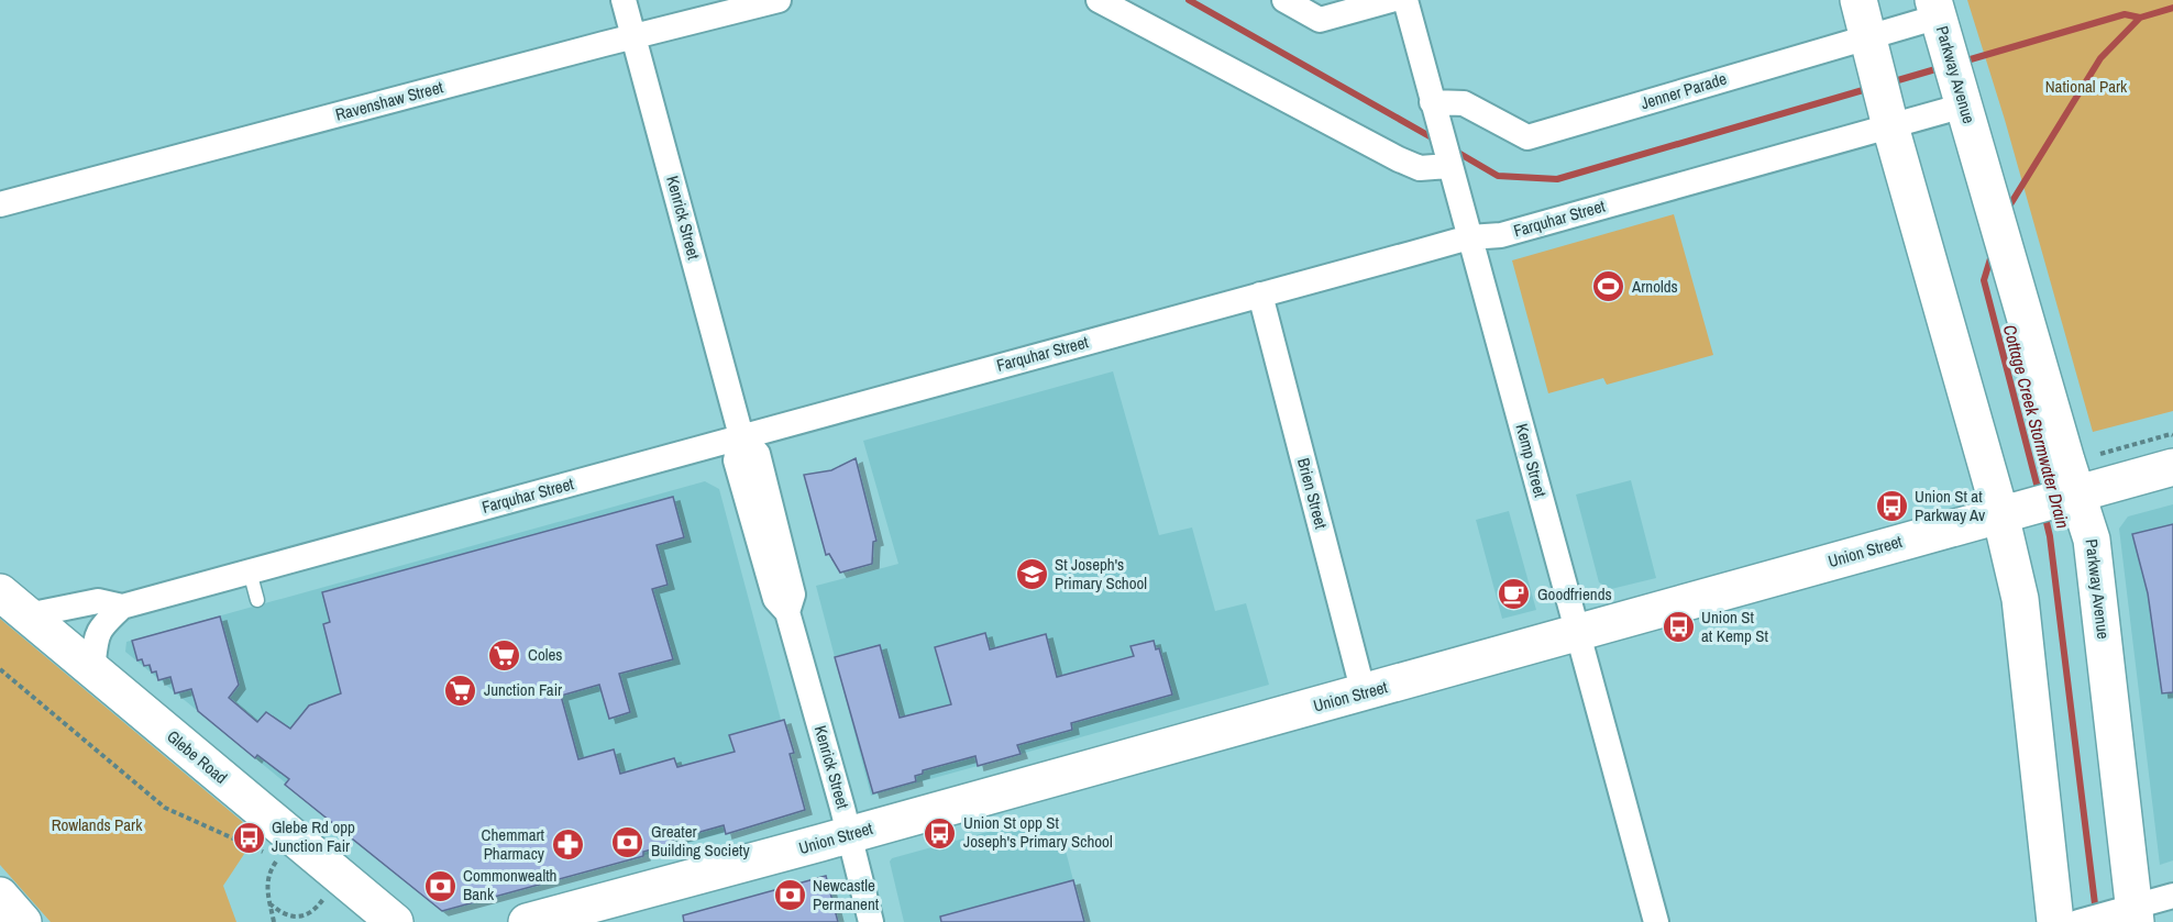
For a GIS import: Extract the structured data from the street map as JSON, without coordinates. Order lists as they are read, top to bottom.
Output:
{
  "streets": {
    "main road": ["Parkway Avenue", "Union Street", "Glebe Road"],
    "street": [
      "Jenner Parade",
      "Ravenshaw Street",
      "Kenrick Street",
      "Farquhar Street",
      "Kemp Street",
      "Brien Street"
    ]
  },
  "crossings": [
    ["Parkway Avenue", "Jenner Parade"],
    ["Parkway Avenue", "Farquhar Street"],
    ["Parkway Avenue", "Union Street"],
    ["Jenner Parade", "Kemp Street"],
    ["Ravenshaw Street", "Kenrick Street"],
    ["Kenrick Street", "Farquhar Street"],
    ["Kenrick Street", "Union Street"],
    ["Farquhar Street", "Kemp Street"],
    ["Farquhar Street", "Brien Street"],
    ["Farquhar Street", "Glebe Road"],
    ["Kemp Street", "Union Street"],
    ["Brien Street", "Union Street"]
  ],
  "water": ["Cottage Creek Stormwater Drain"],
  "parks": ["National Park", "Rowlands Park"],
  "places": {
    "sports": ["Arnolds"],
    "bus stop": [
      "Union St at Parkway Av",
      "Union St at Kemp St",
      "Union St opp St Joseph's Primary School",
      "Glebe Rd opp Junction Fair"
    ],
    "school or university": ["St Joseph's Primary School"],
    "cafe": ["Goodfriends"],
    "supermarket": ["Coles", "Junction Fair"],
    "bank": ["Greater Building Society", "Commonwealth Bank", "Newcastle Permanent"],
    "pharmacy": ["Chemmart Pharmacy"]
  }
}
